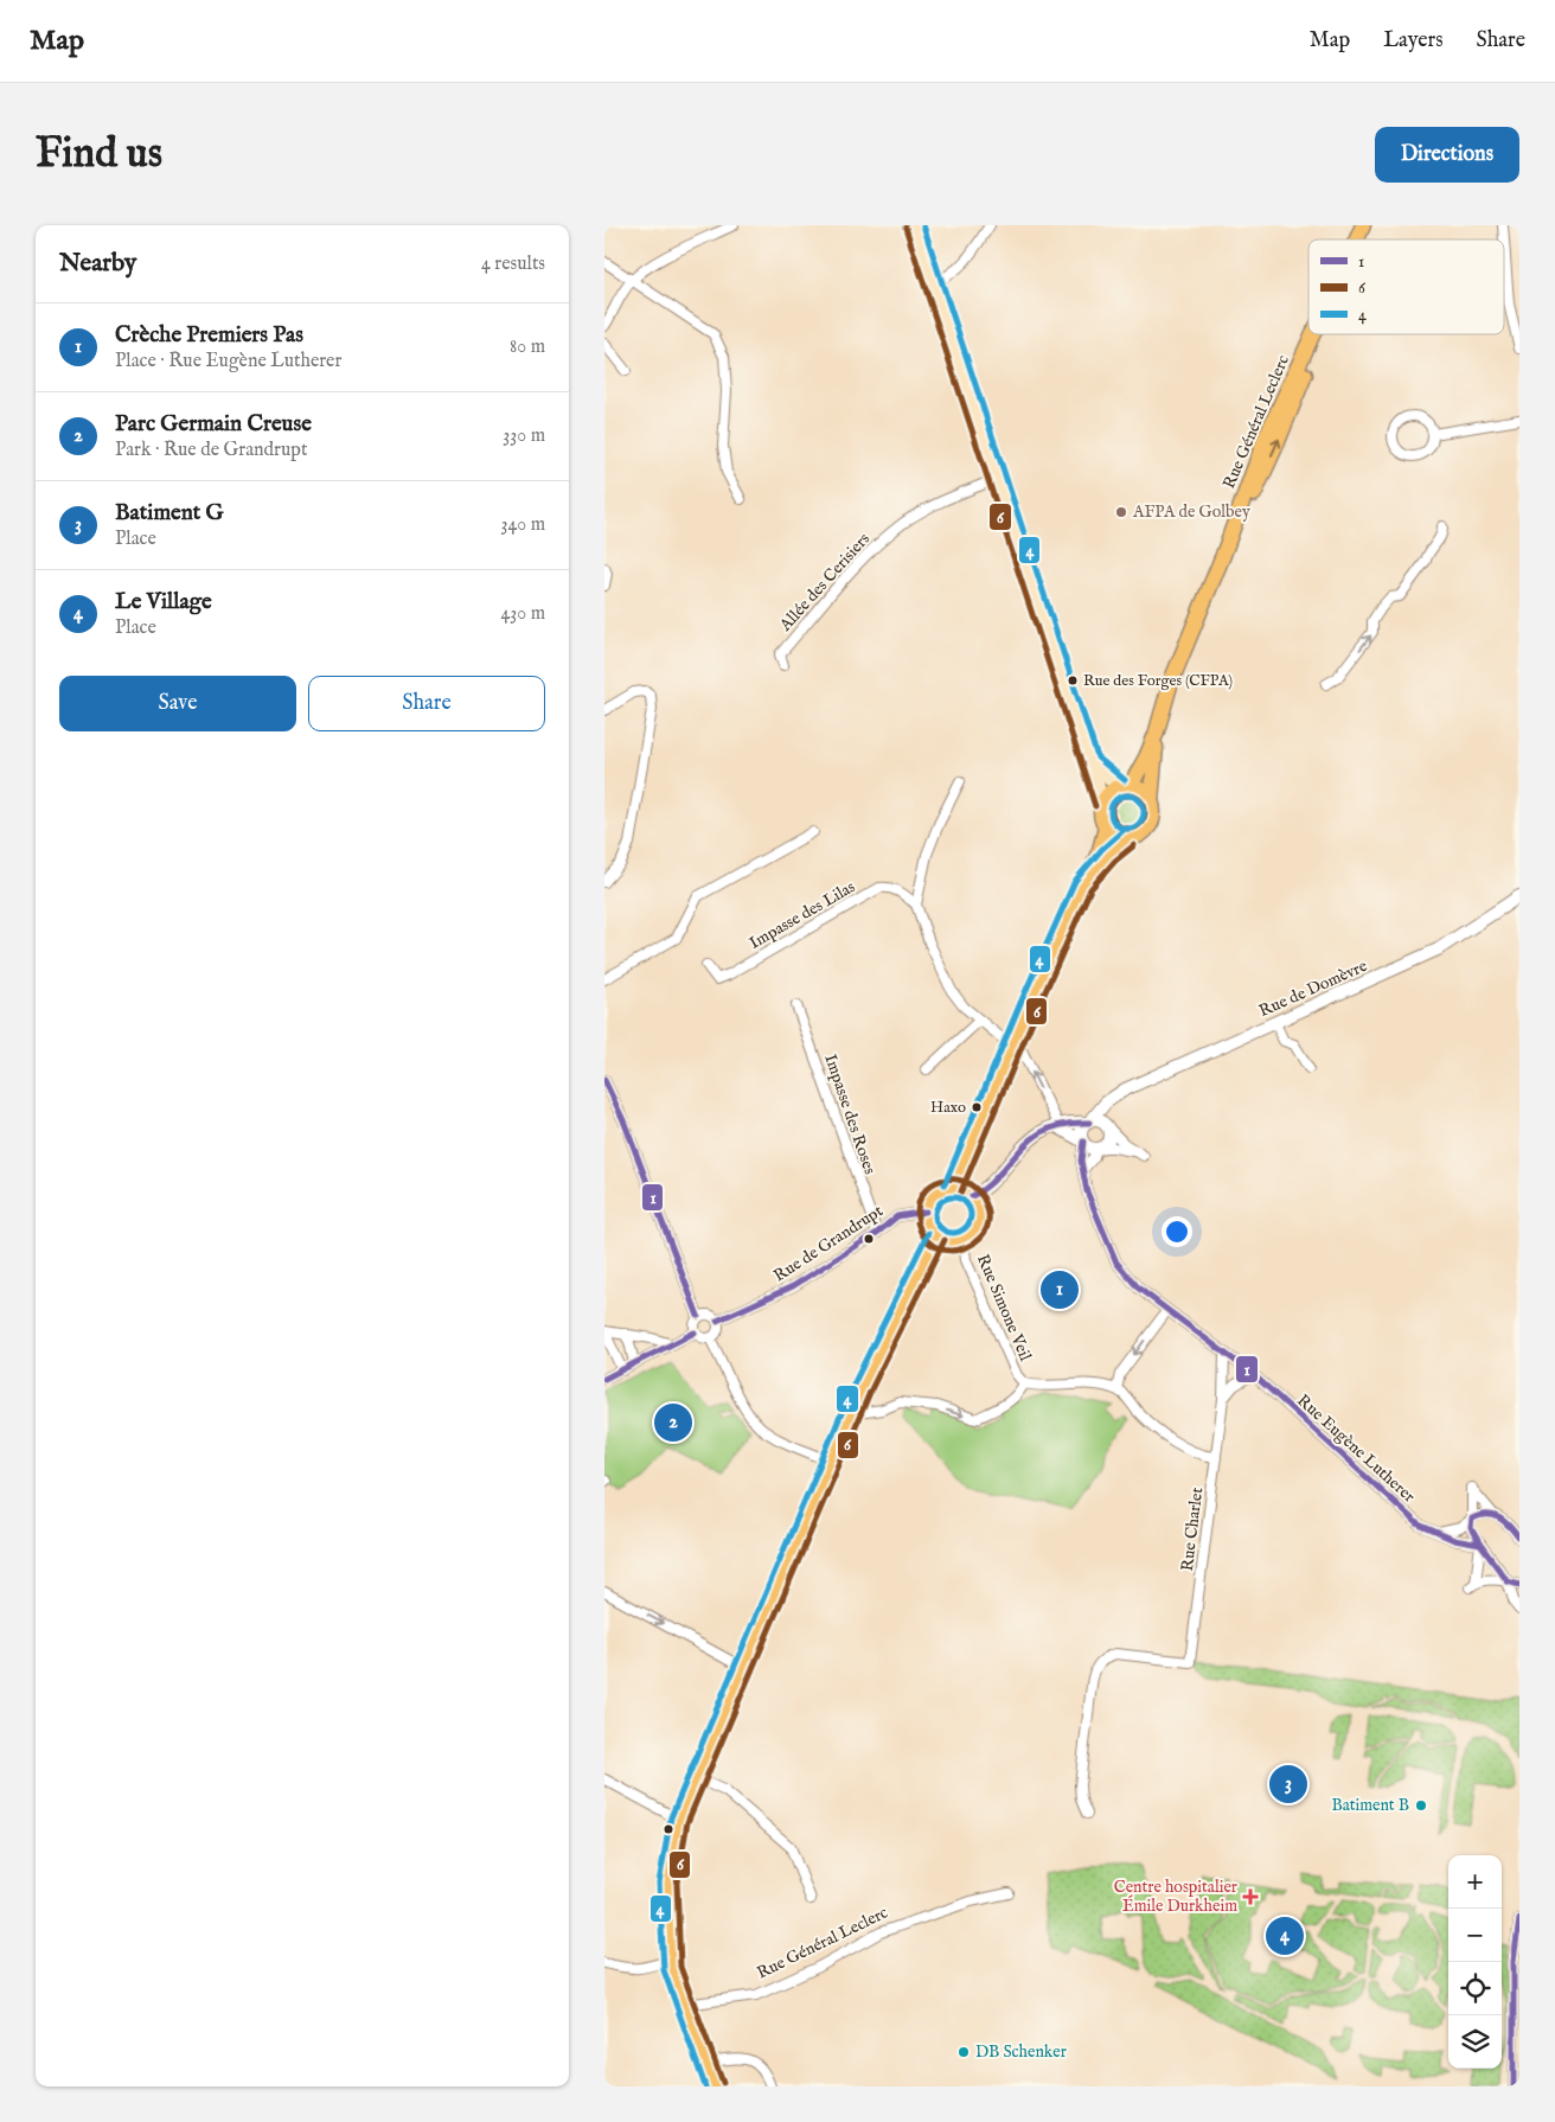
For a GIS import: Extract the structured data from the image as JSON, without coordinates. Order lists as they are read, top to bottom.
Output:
{
  "streets": {
    "main road": ["Rue Général Leclerc"],
    "street": [
      "Allée des Cerisiers",
      "Impasse des Lilas",
      "Rue de Domèvre",
      "Impasse des Roses",
      "Rue de Grandrupt",
      "Rue Simone Veil",
      "Rue Eugène Lutherer",
      "Rue Charlet"
    ]
  },
  "crossings": [
    ["Rue de Domèvre", "Rue Eugène Lutherer"],
    ["Impasse des Roses", "Rue de Grandrupt"],
    ["Rue de Grandrupt", "Rue Simone Veil"],
    ["Rue Eugène Lutherer", "Rue Charlet"]
  ],
  "places": {
    "other": [
      "AFPA de Golbey",
      "Rue des Forges (CFPA)",
      "Haxo",
      "Batiment B",
      "DB Schenker"
    ],
    "health": ["Centre hospitalier Émile Durkheim"]
  },
  "lines": ["transit line 4", "transit line 6", "transit line 1"],
  "legend": ["1", "6", "4"],
  "page": {
    "header": "Map",
    "nav": ["Map", "Layers", "Share"],
    "buttons": [
      "Directions",
      ["Save", "Share"]
    ],
    "title": "Find us",
    "heading": ["Nearby", "4 results"],
    "list": [
      {
        "mark": "1",
        "name": "Crèche Premiers Pas",
        "note": "Place · Rue Eugène Lutherer",
        "value": "80 m"
      },
      {
        "mark": "2",
        "name": "Parc Germain Creuse",
        "note": "Park · Rue de Grandrupt",
        "value": "330 m"
      },
      {
        "mark": "3",
        "name": "Batiment G",
        "note": "Place",
        "value": "340 m"
      },
      {
        "mark": "4",
        "name": "Le Village",
        "note": "Place",
        "value": "430 m"
      }
    ],
    "pins": [
      "1",
      "2",
      "3",
      "4"
    ],
    "map_buttons": ["+", "−"]
  }
}
